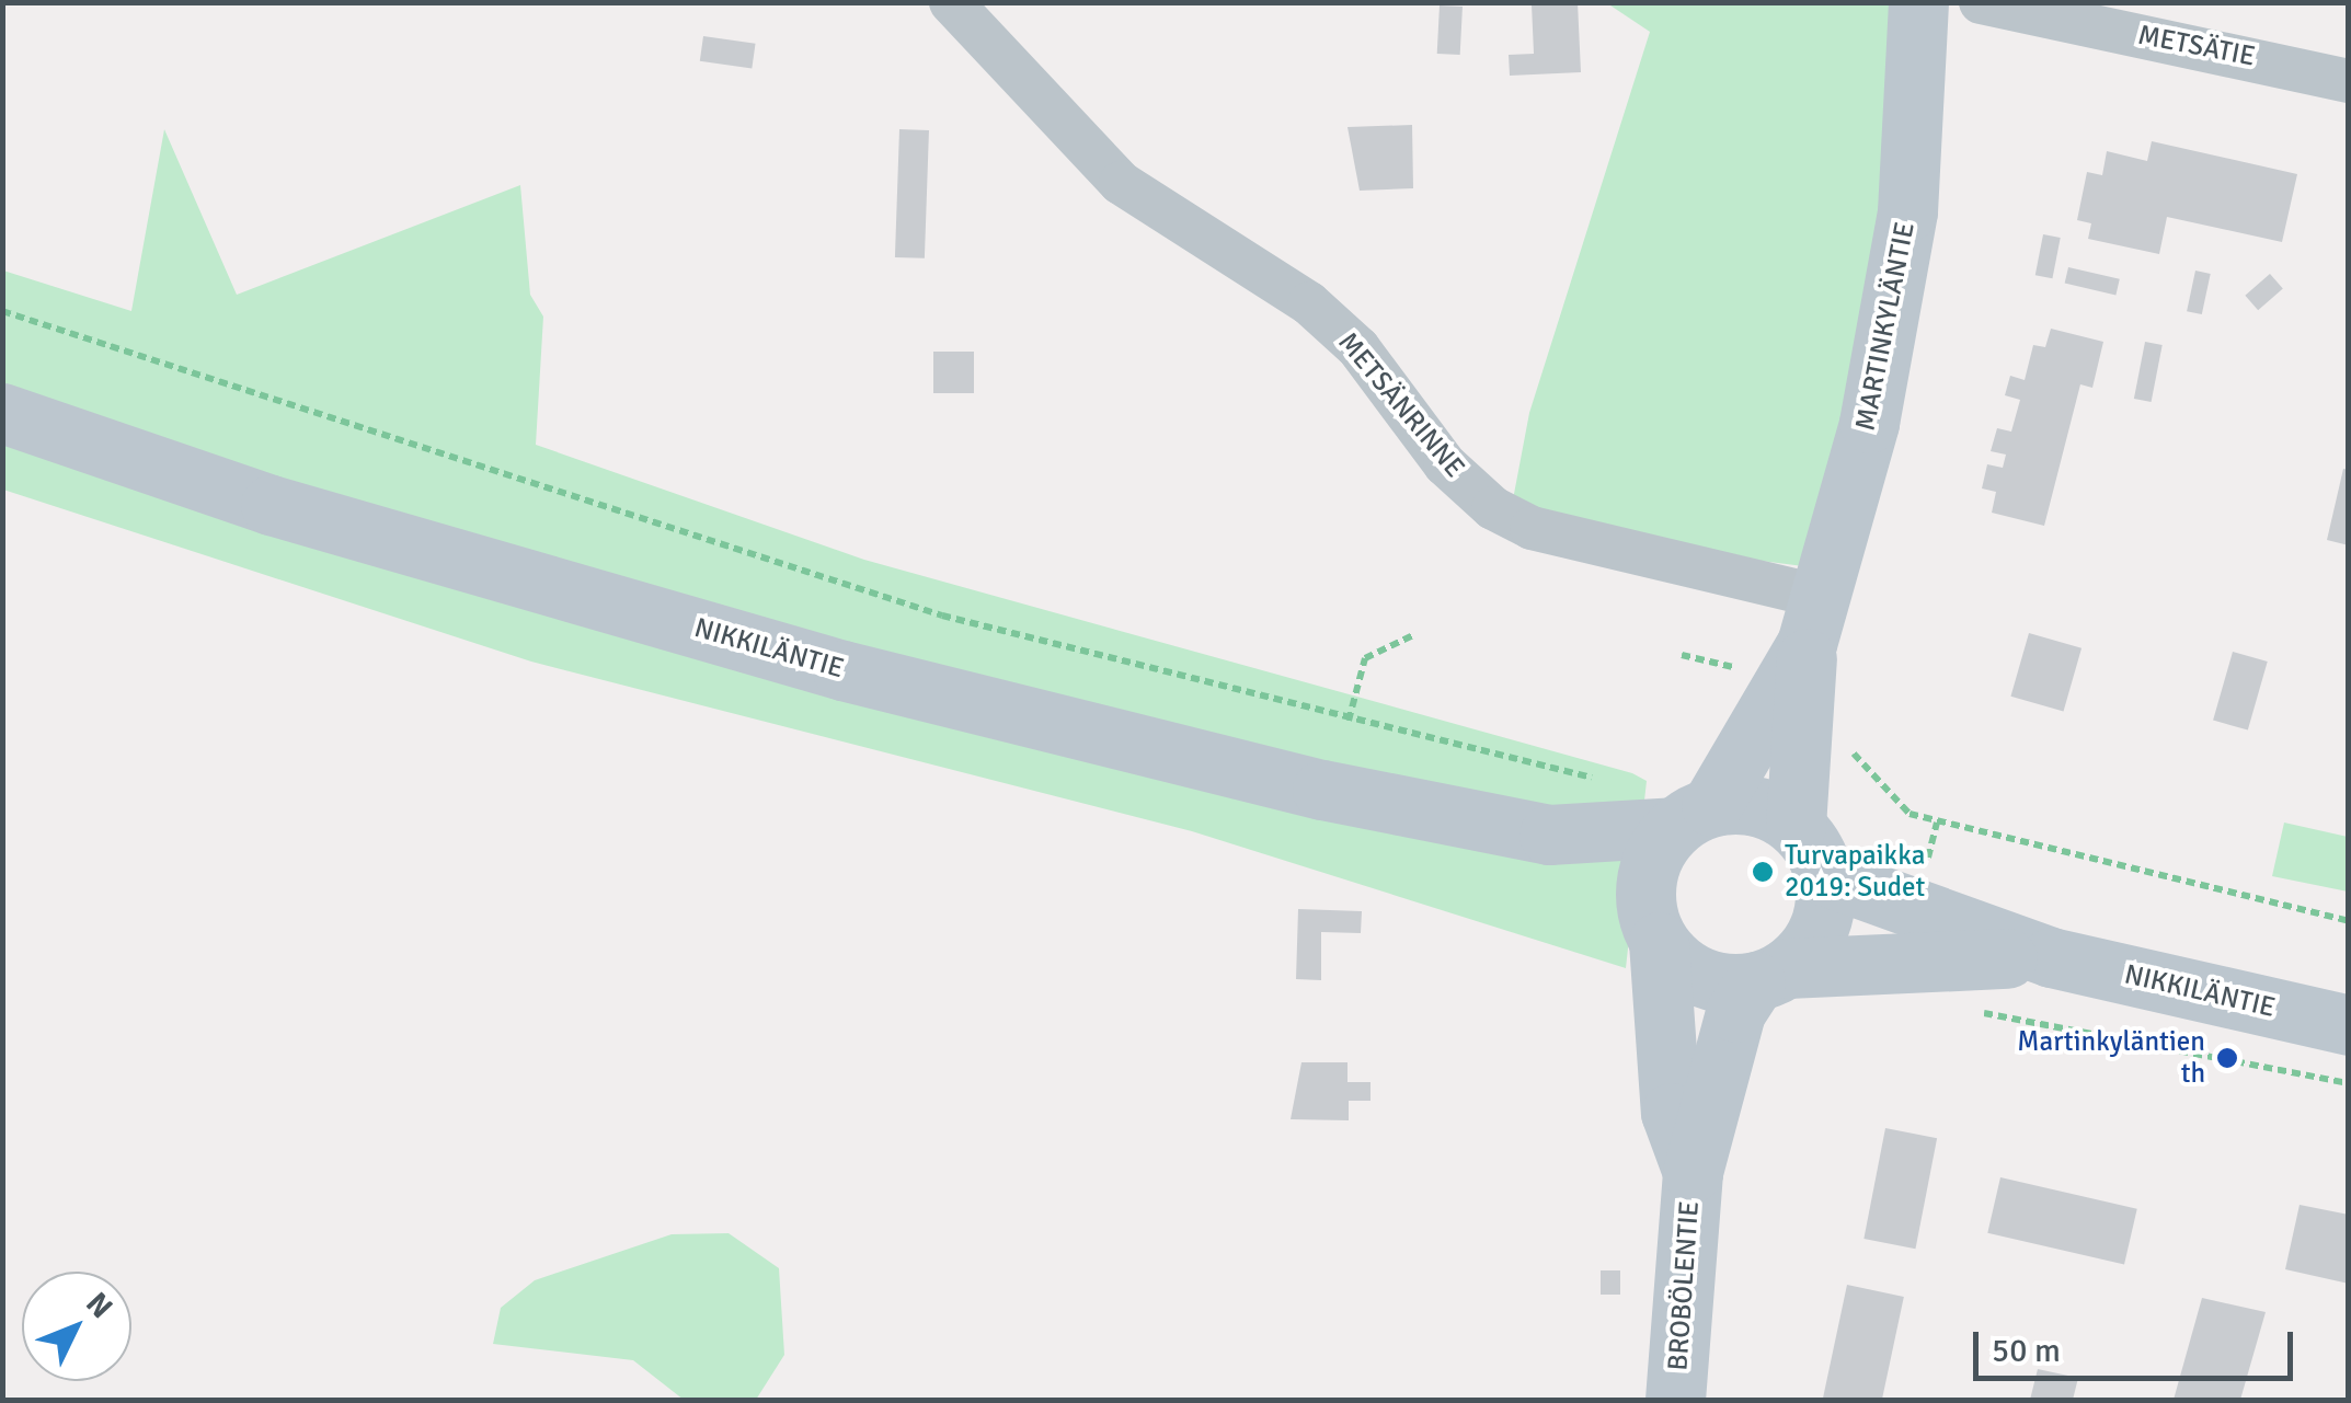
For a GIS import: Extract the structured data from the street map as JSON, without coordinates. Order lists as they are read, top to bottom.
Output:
{
  "streets": {
    "street": [
      "METSÄTIE",
      "MARTINKYLÄNTIE",
      "METSÄNRINNE",
      "NIKKILÄNTIE",
      "BROBÖLENTIE"
    ]
  },
  "crossings": [
    ["MARTINKYLÄNTIE", "METSÄNRINNE"],
    ["MARTINKYLÄNTIE", "NIKKILÄNTIE"],
    ["MARTINKYLÄNTIE", "BROBÖLENTIE"],
    ["NIKKILÄNTIE", "BROBÖLENTIE"]
  ],
  "places": ["Turvapaikka 2019: Sudet", "Martinkyläntien th"],
  "scale_bar": "50 m",
  "north": "top right"
}
